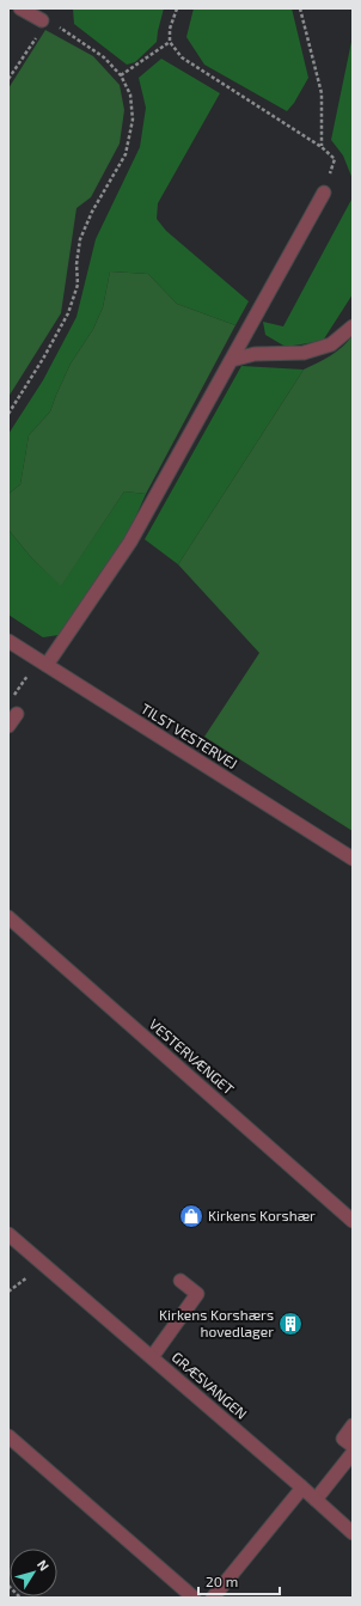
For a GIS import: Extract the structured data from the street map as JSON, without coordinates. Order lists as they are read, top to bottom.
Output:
{
  "streets": {
    "street": ["TILST VESTERVEJ", "VESTERVÆNGET", "GRÆSVANGEN"]
  },
  "places": {
    "shop": ["Kirkens Korshær"],
    "building": ["Kirkens Korshærs hovedlager"]
  },
  "scale_bar": "20 m",
  "north": "top right"
}
